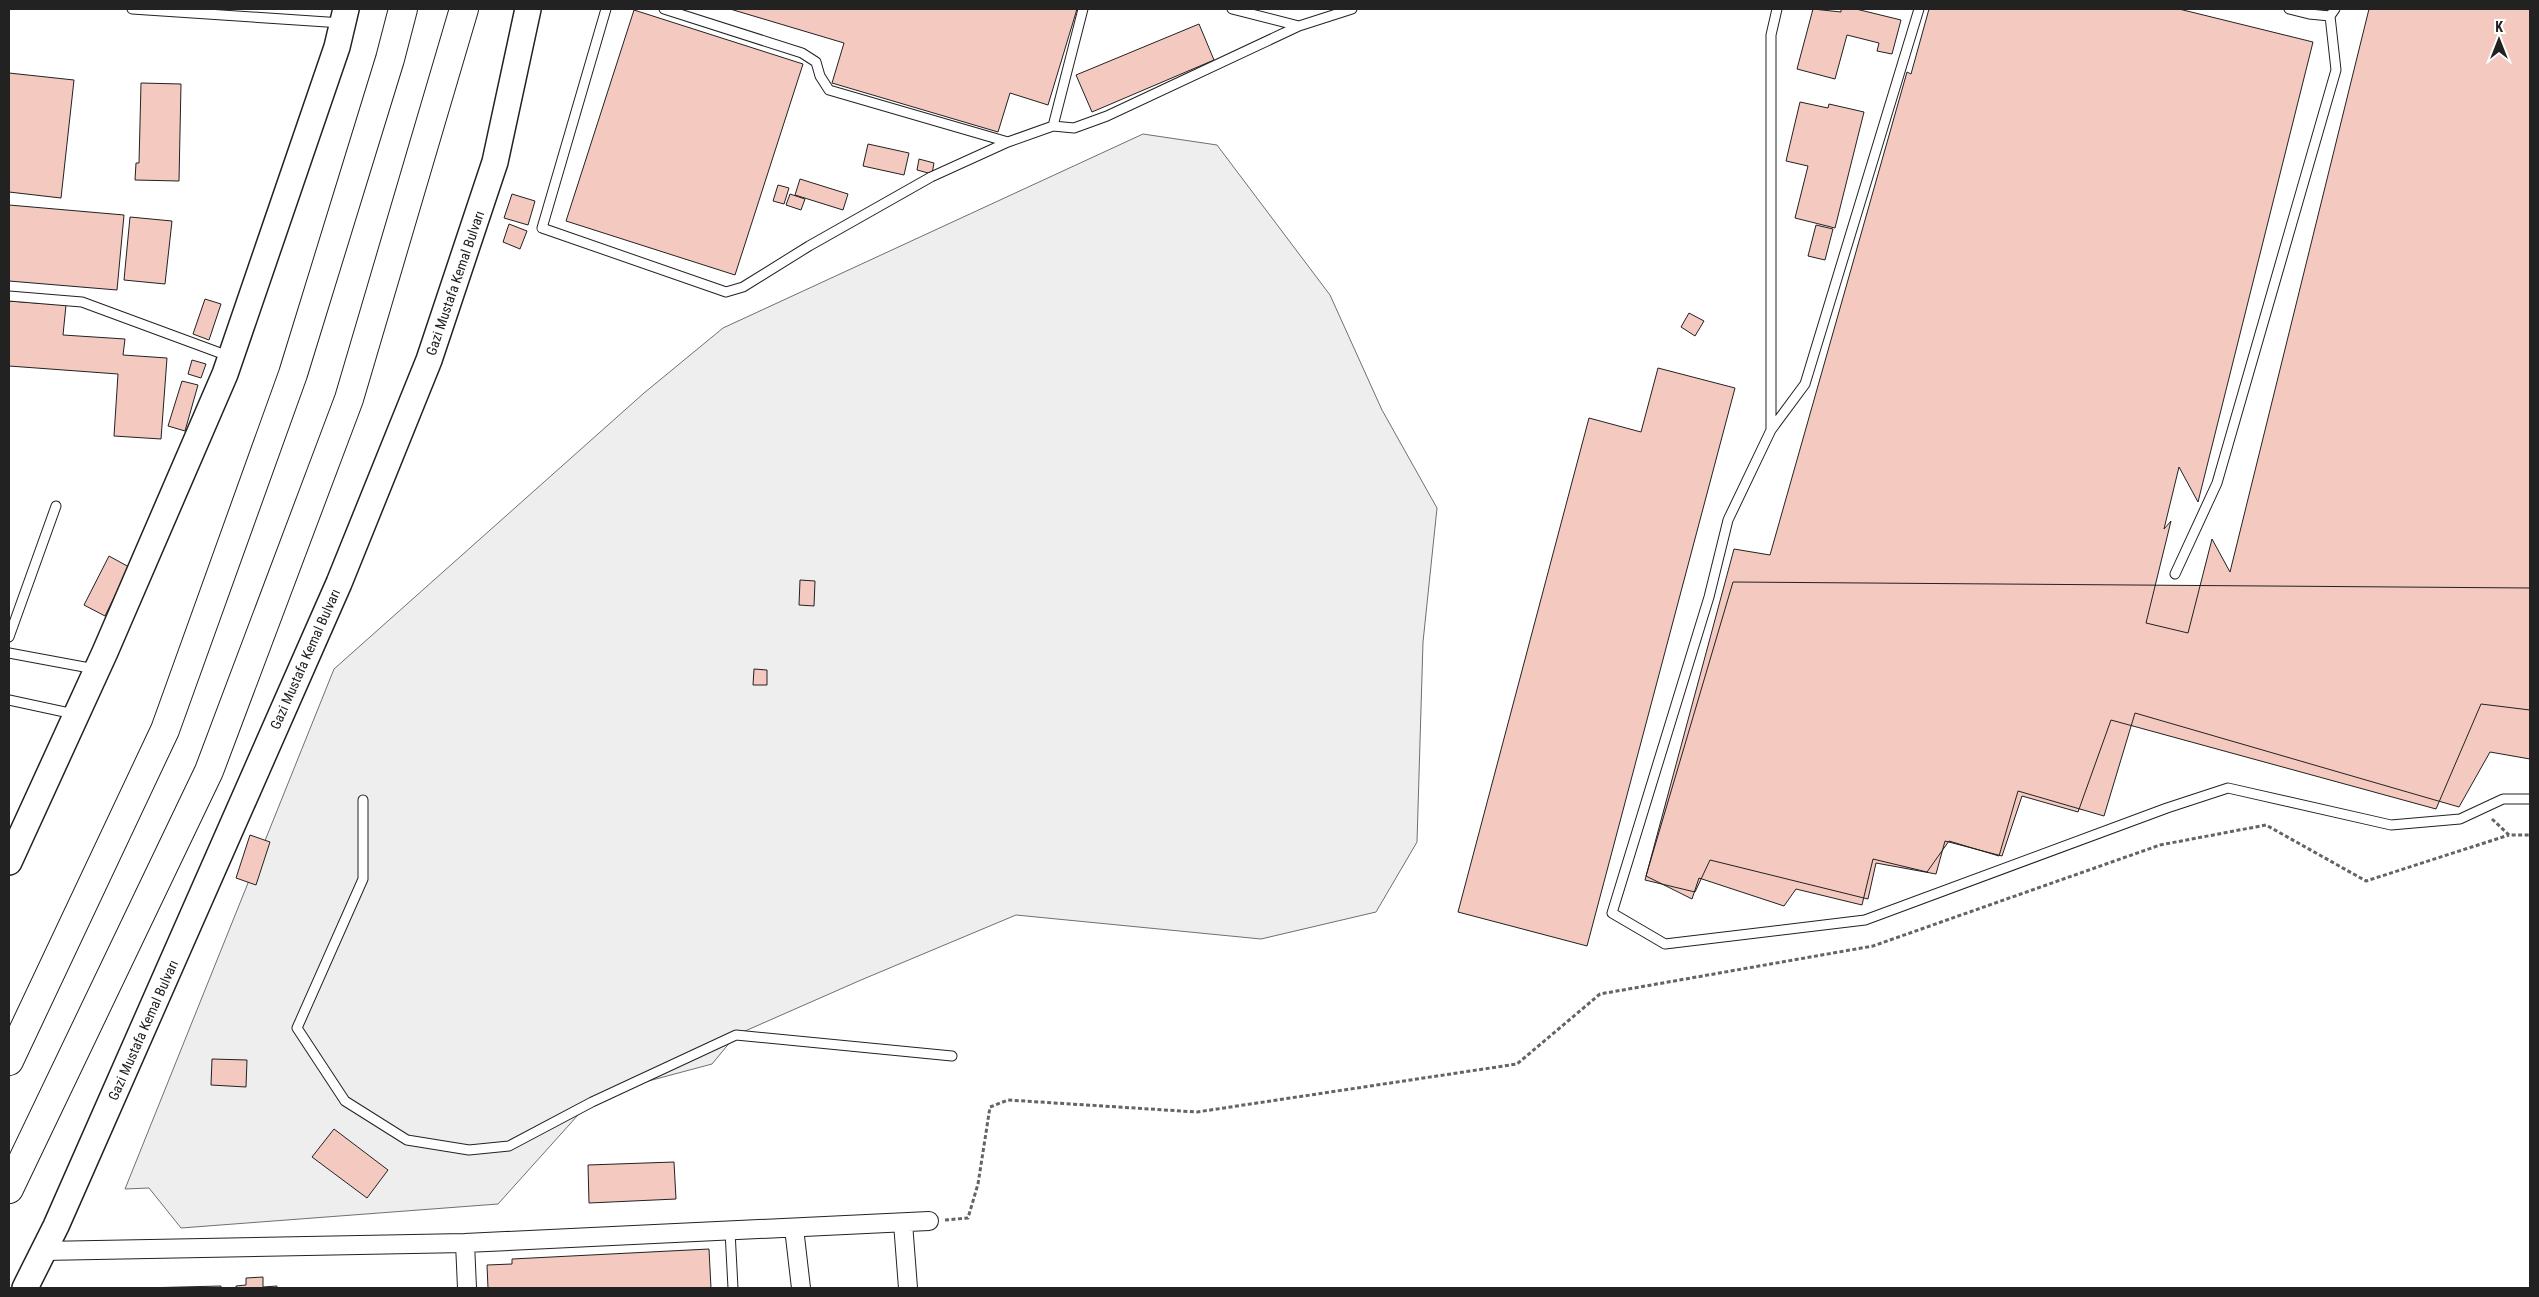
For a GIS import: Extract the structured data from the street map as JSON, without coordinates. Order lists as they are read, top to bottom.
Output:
{
  "streets": {
    "street": ["Gazi Mustafa Kemal Bulvarı"]
  },
  "north": "top"
}
